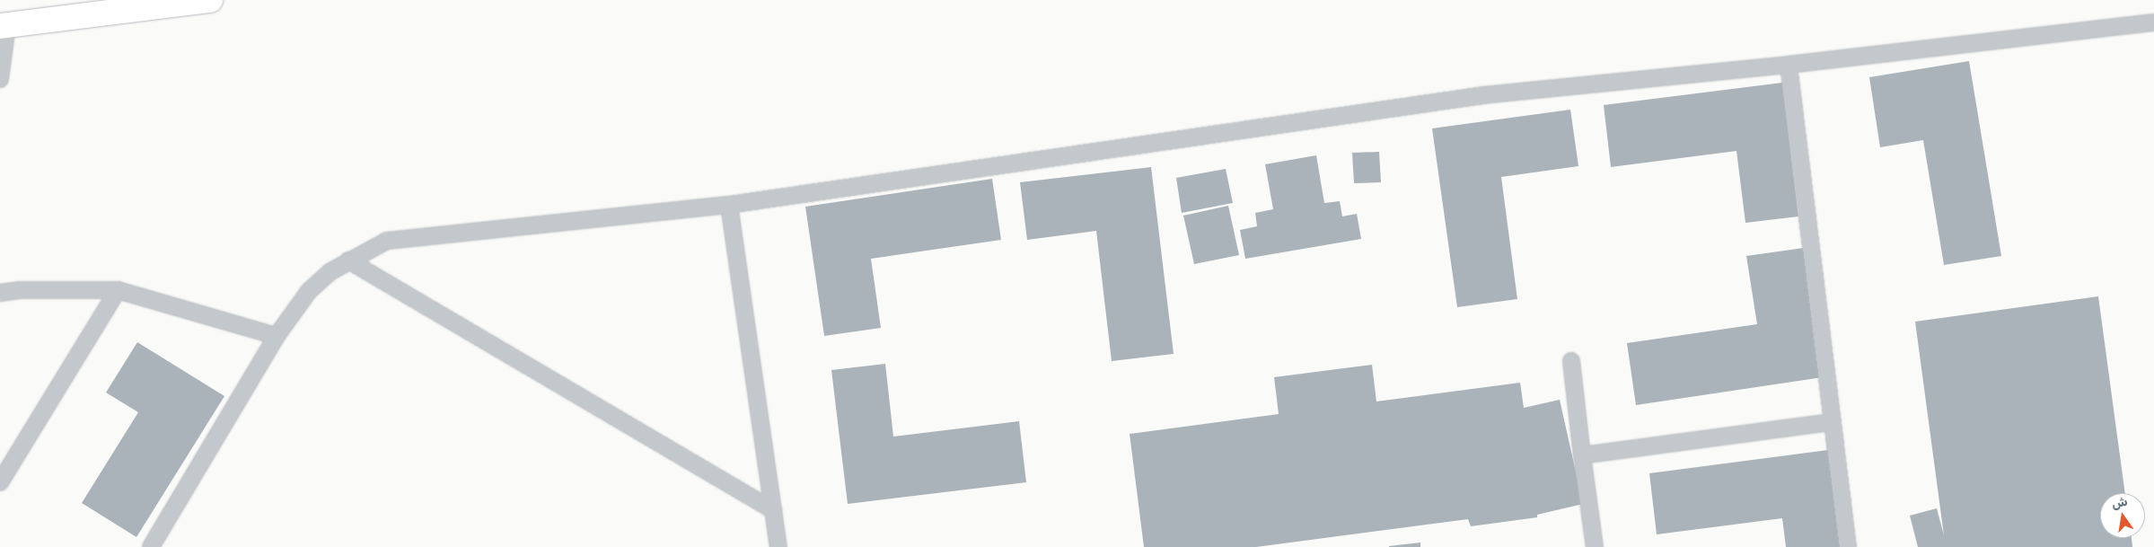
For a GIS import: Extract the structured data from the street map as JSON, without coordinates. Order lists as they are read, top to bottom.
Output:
{
  "north": "top"
}
